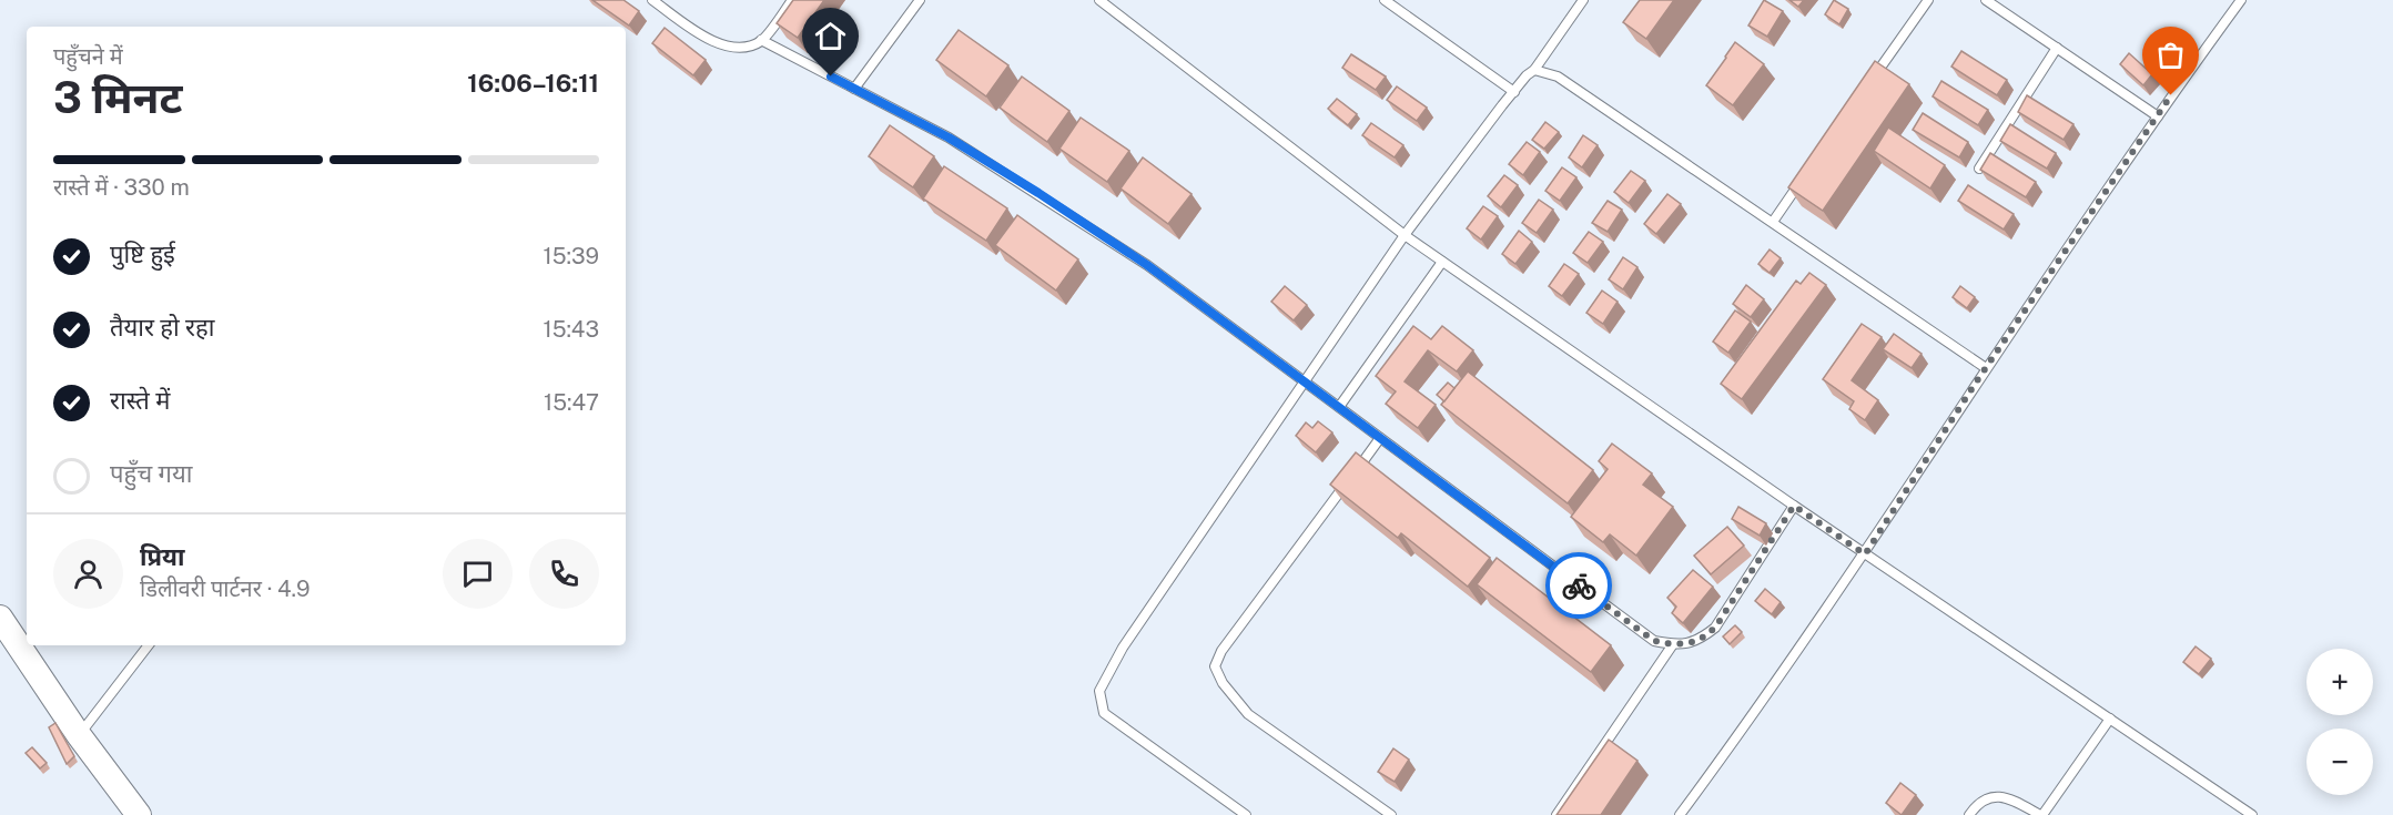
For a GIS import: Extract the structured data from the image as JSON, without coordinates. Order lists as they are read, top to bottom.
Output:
{
  "page": {
    "heading": ["3 मिनट", "पहुँचने में", "16:06–16:11"],
    "panel": ["प्रिया", "डिलीवरी पार्टनर · 4.9"],
    "bar": "रास्ते में · 330 m",
    "list": [
      ["पुष्टि हुई", "15:39"],
      ["तैयार हो रहा", "15:43"],
      ["रास्ते में", "15:47"],
      "पहुँच गया"
    ],
    "map_buttons": ["+", "−"]
  }
}
